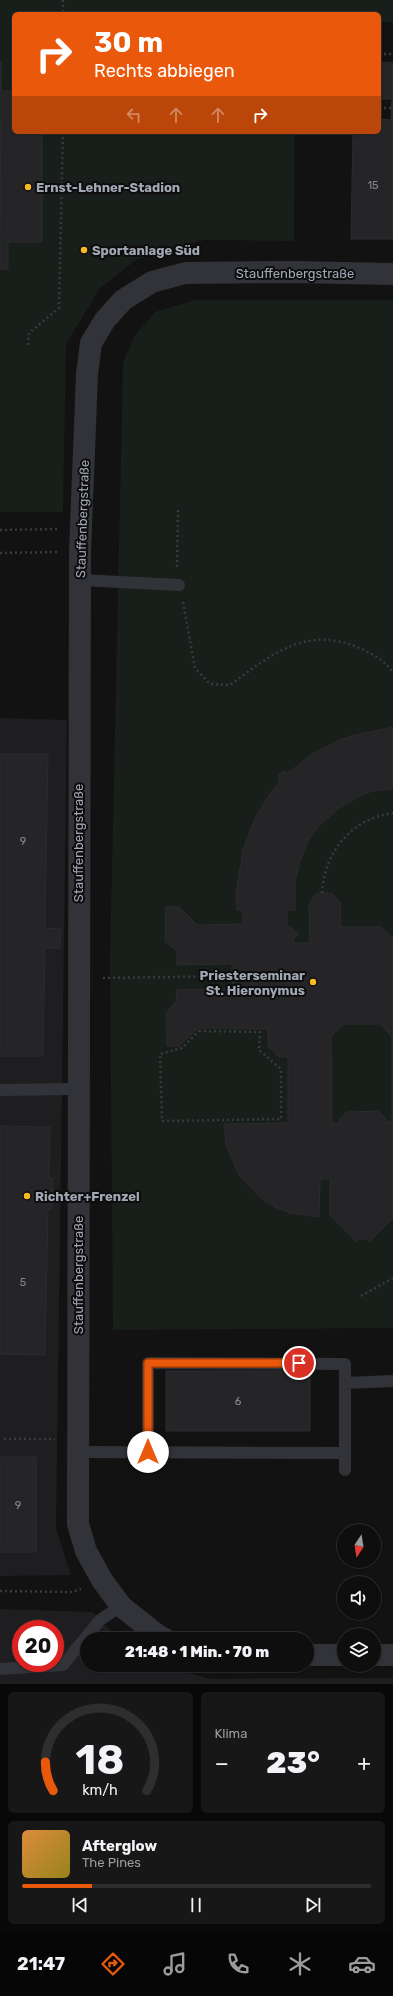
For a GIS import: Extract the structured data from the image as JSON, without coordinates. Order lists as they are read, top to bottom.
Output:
{
  "streets": {
    "street": ["Stauffenbergstraße"]
  },
  "places": [
    "Ernst-Lehner-Stadion",
    "Sportanlage Süd",
    "Priesterseminar St. Hieronymus",
    "Richter+Frenzel"
  ],
  "house_numbers": [
    "15",
    "9",
    "5",
    "6",
    "9"
  ],
  "north": "bottom",
  "page": {
    "turn": ["30 m", "Rechts abbiegen"],
    "limit": "20",
    "trip": "21:48 · 1 Min. · 70 m",
    "tile": "Klima",
    "heat": ["−", "23°", "+"],
    "song": ["Afterglow", "The Pines"],
    "tabs": "21:47",
    "gauge": ["18", "km/h"]
  }
}
